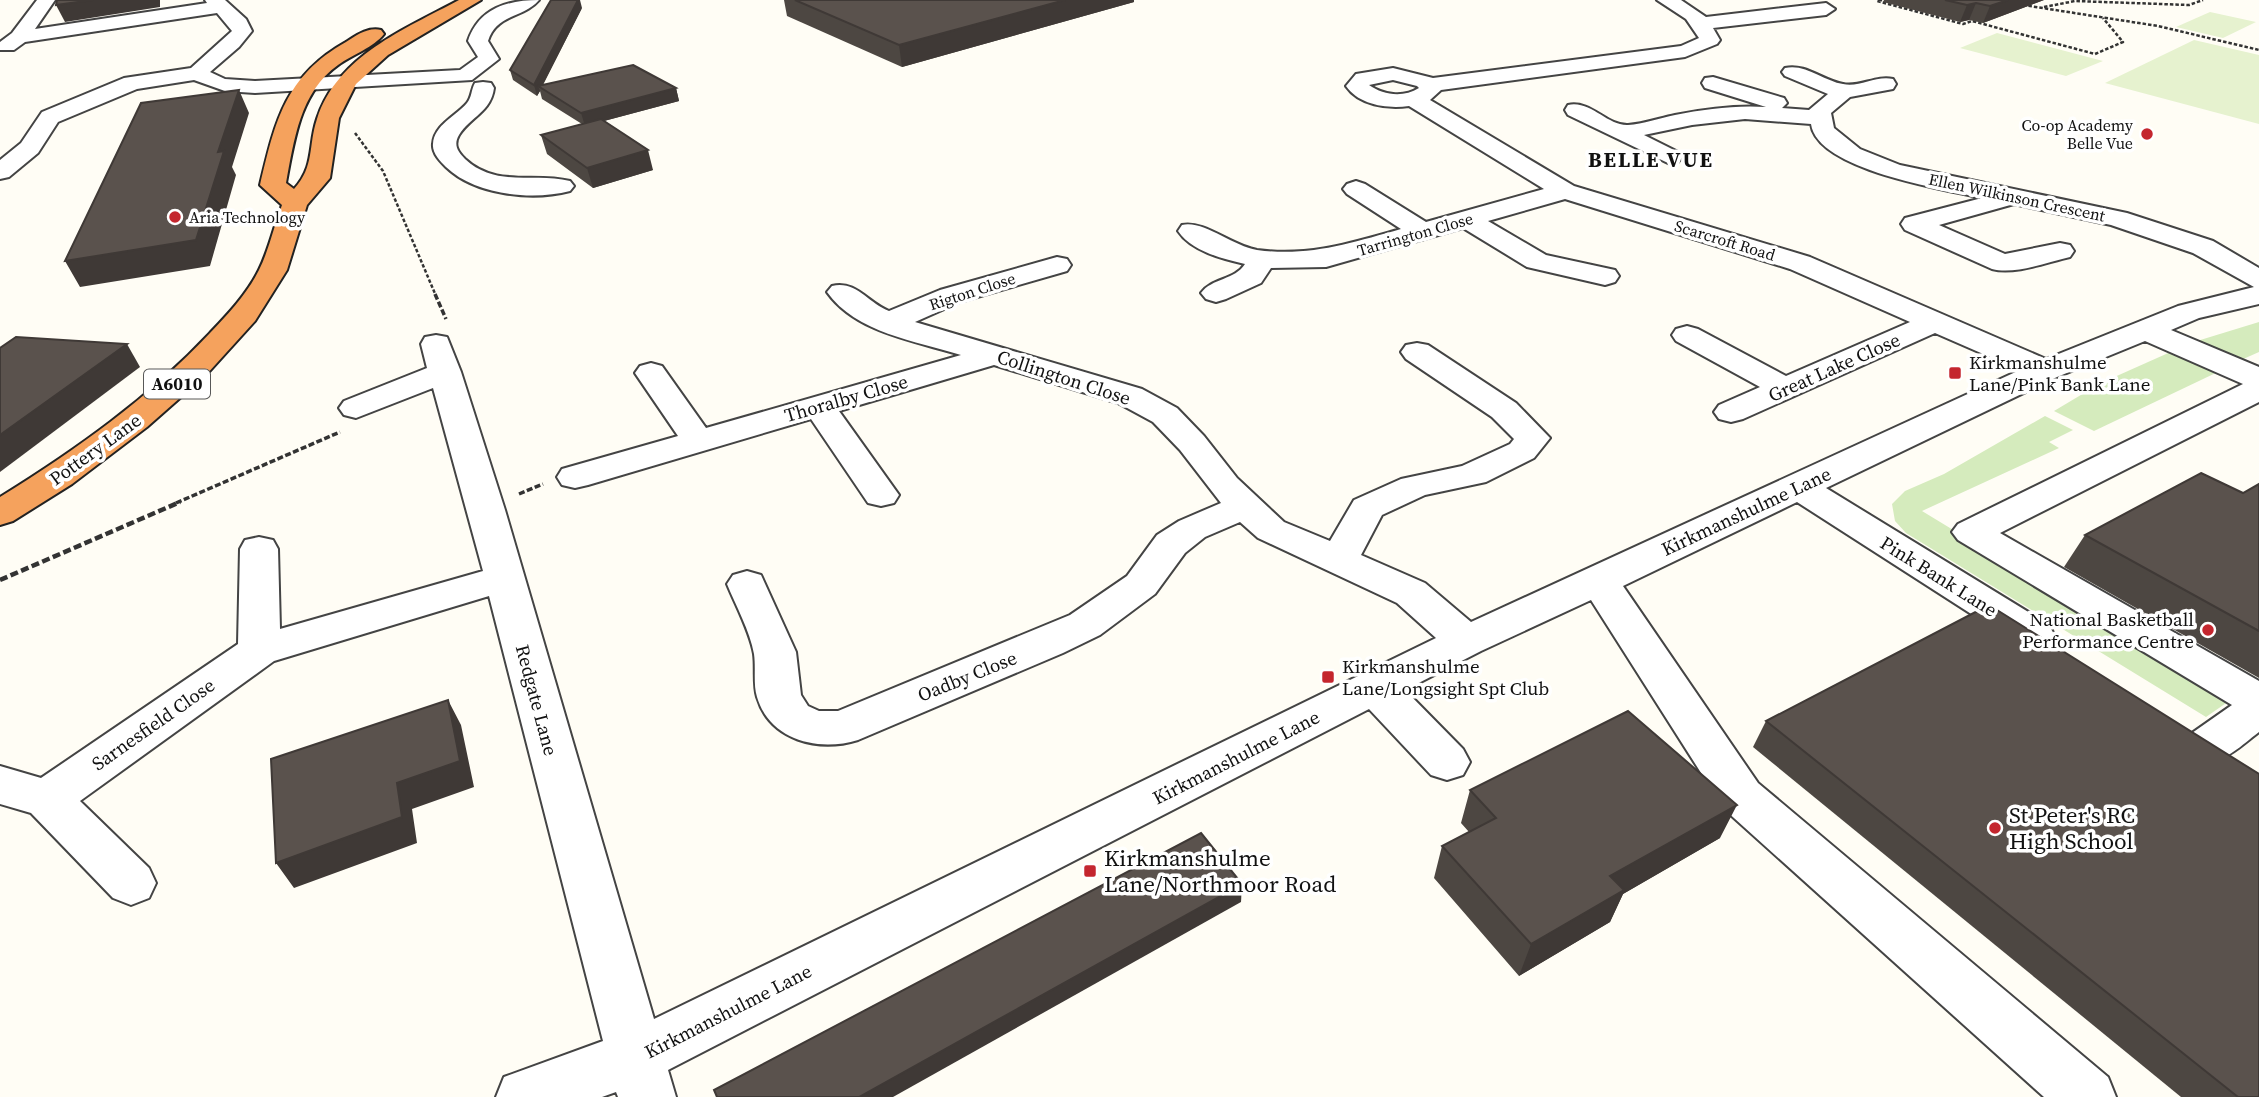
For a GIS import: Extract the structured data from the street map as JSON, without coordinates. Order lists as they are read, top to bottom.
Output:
{
  "streets": {
    "highway": ["A6010", "Pottery Lane"],
    "street": [
      "Ellen Wilkinson Crescent",
      "Tarrington Close",
      "Scarcroft Road",
      "Rigton Close",
      "Great Lake Close",
      "Collington Close",
      "Thoralby Close",
      "Kirkmanshulme Lane",
      "Pink Bank Lane",
      "Oadby Close",
      "Redgate Lane",
      "Sarnesfield Close"
    ]
  },
  "crossings": [
    ["Tarrington Close", "Scarcroft Road"],
    ["Scarcroft Road", "Great Lake Close"],
    ["Scarcroft Road", "Kirkmanshulme Lane"],
    ["Rigton Close", "Collington Close"],
    ["Collington Close", "Thoralby Close"],
    ["Collington Close", "Kirkmanshulme Lane"],
    ["Collington Close", "Oadby Close"],
    ["Kirkmanshulme Lane", "Pink Bank Lane"],
    ["Kirkmanshulme Lane", "Redgate Lane"],
    ["Redgate Lane", "Sarnesfield Close"]
  ],
  "districts": ["BELLE VUE"],
  "places": {
    "other": [
      "Co-op Academy Belle Vue",
      "Aria Technology",
      "National Basketball Performance Centre",
      "St Peter's RC High School"
    ],
    "transit": ["Kirkmanshulme Lane/Pink Bank Lane", "Kirkmanshulme Lane/Longsight Spt Club", "Kirkmanshulme Lane/Northmoor Road"]
  }
}
